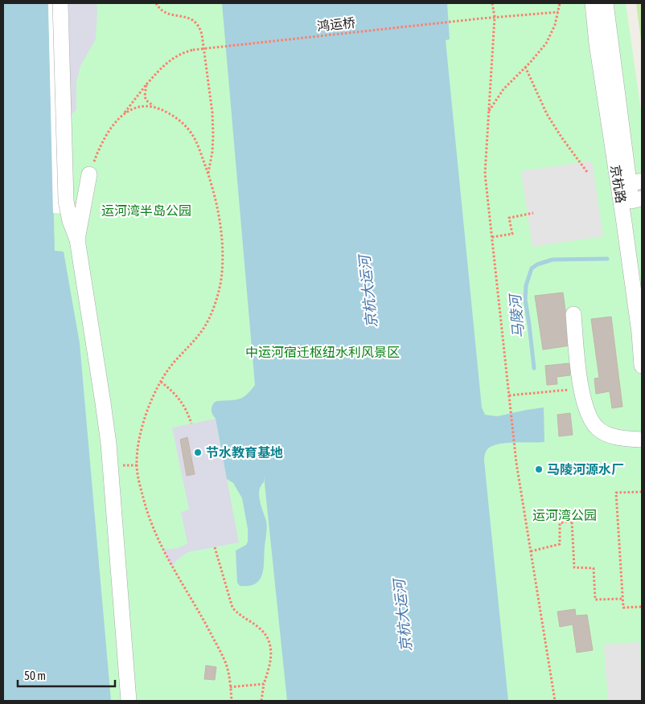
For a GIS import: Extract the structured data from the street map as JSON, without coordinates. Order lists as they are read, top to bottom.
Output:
{
  "streets": {
    "street": ["京杭路"],
    "path": ["鸿运桥"]
  },
  "water": ["京杭大运河", "马陵河"],
  "parks": ["运河湾半岛公园", "中运河宿迁枢纽水利风景区", "运河湾公园"],
  "places": ["节水教育基地", "马陵河源水厂"],
  "scale_bar": "50 m"
}
